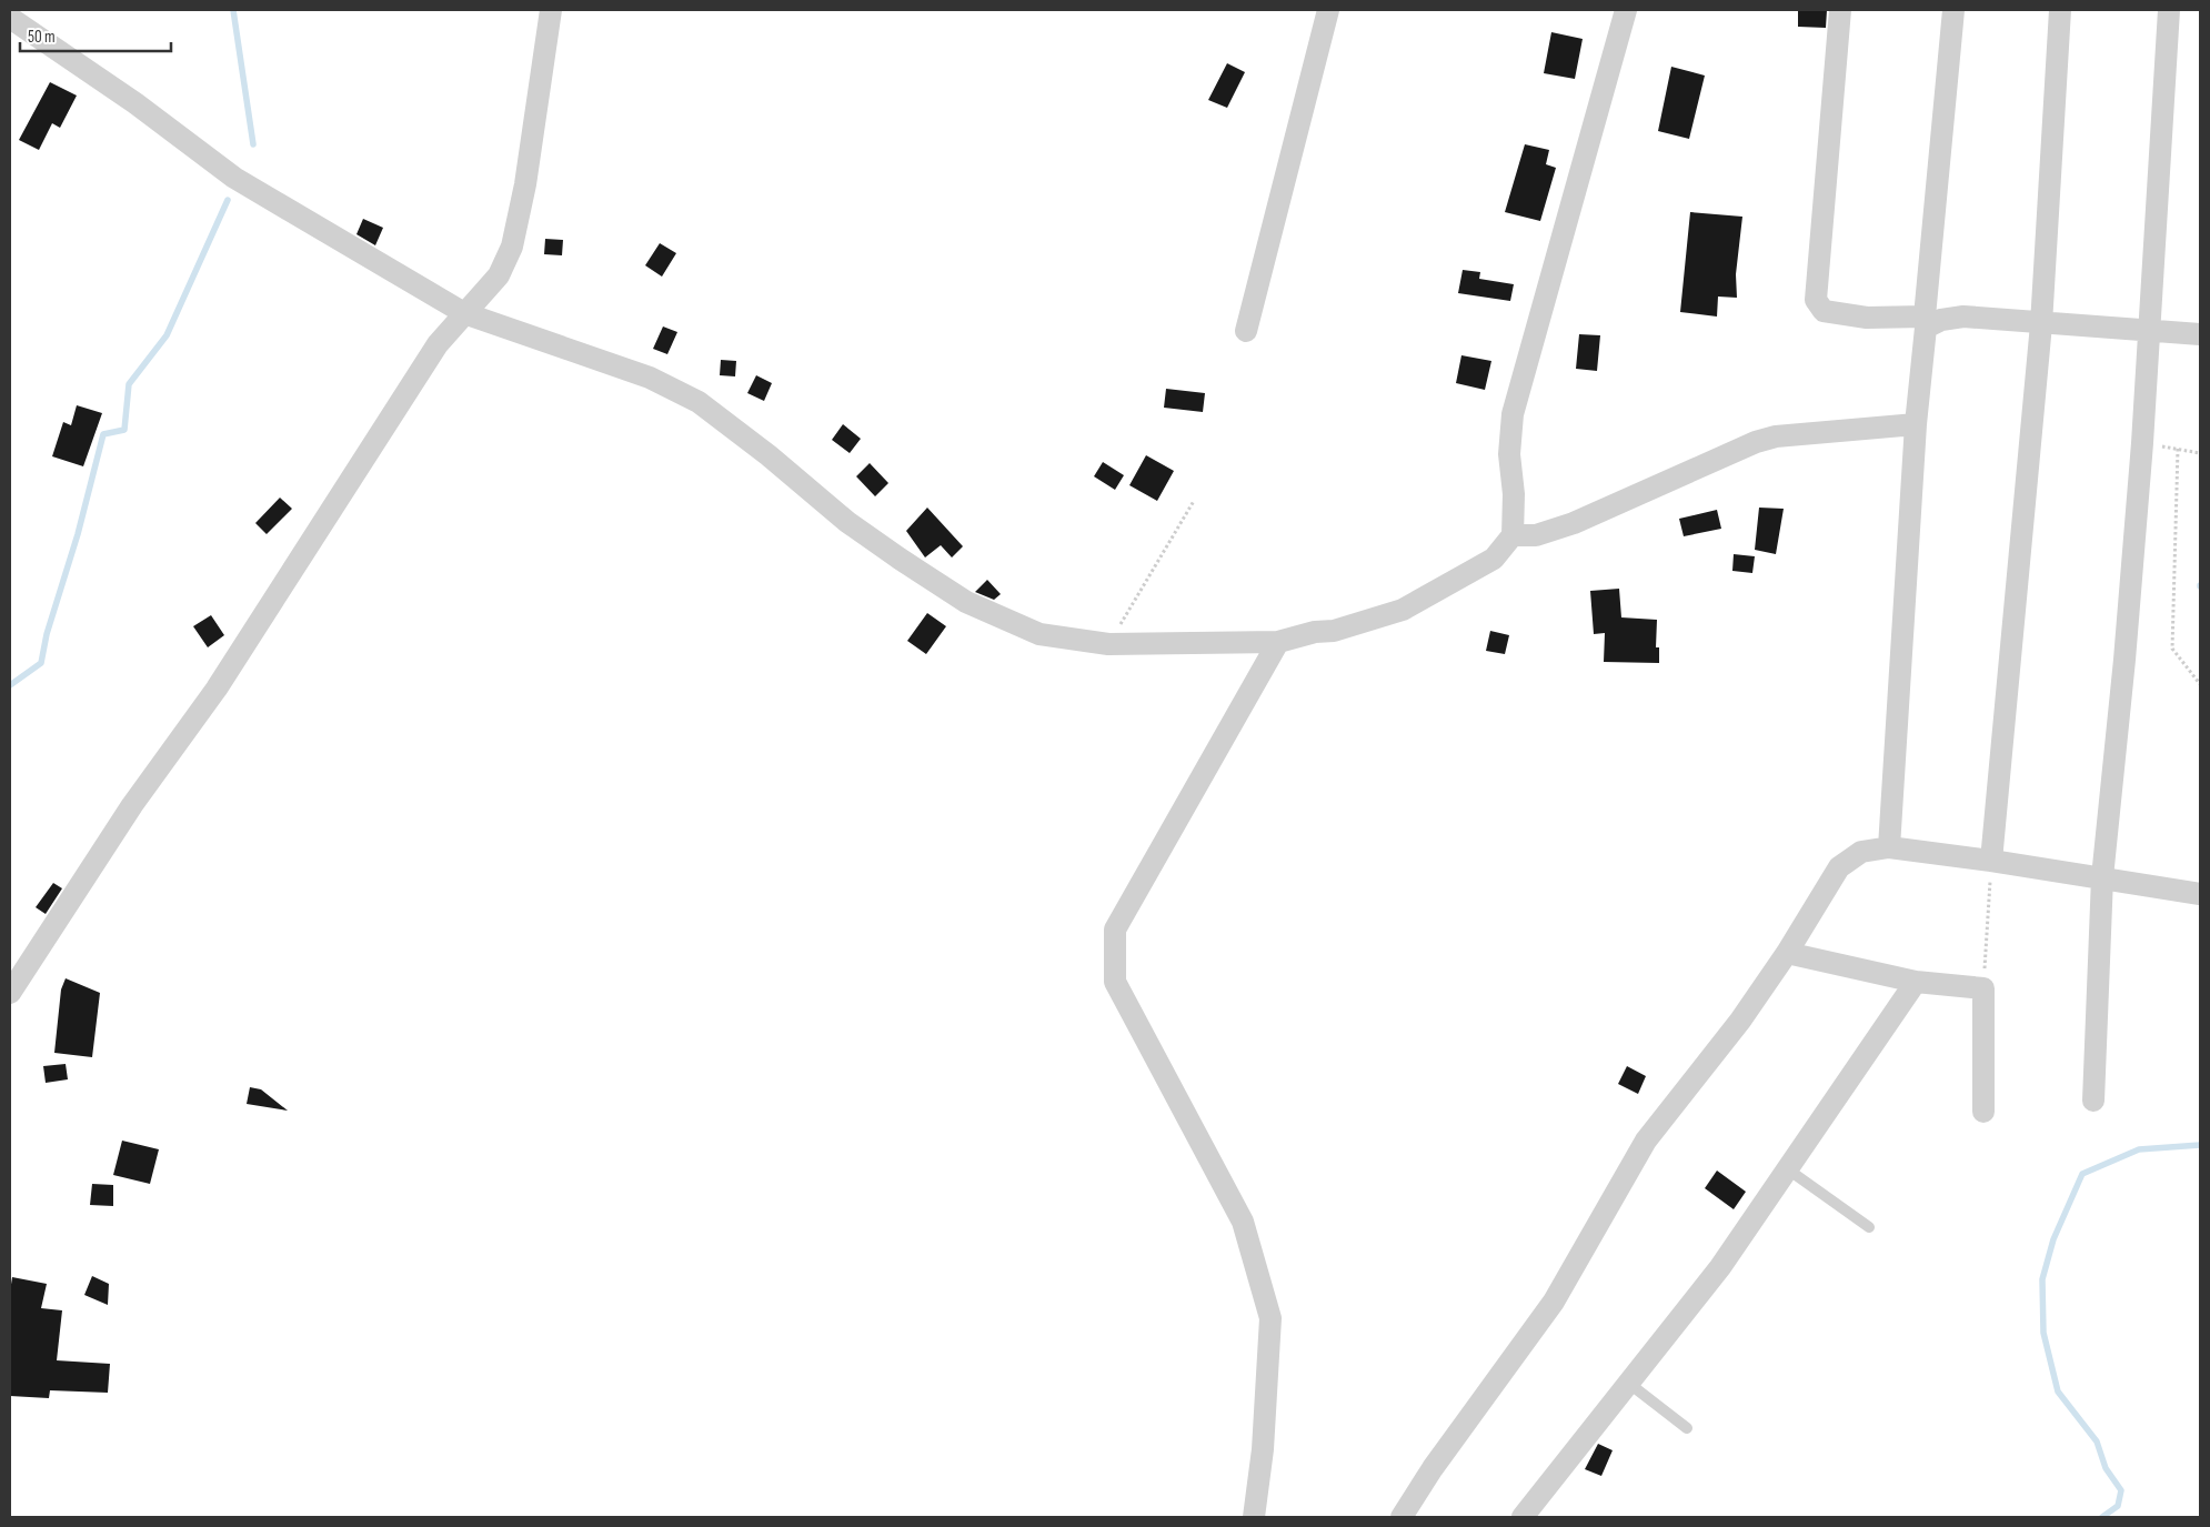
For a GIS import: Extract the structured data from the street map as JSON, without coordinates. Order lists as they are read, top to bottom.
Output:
{
  "scale_bar": "50 m"
}
